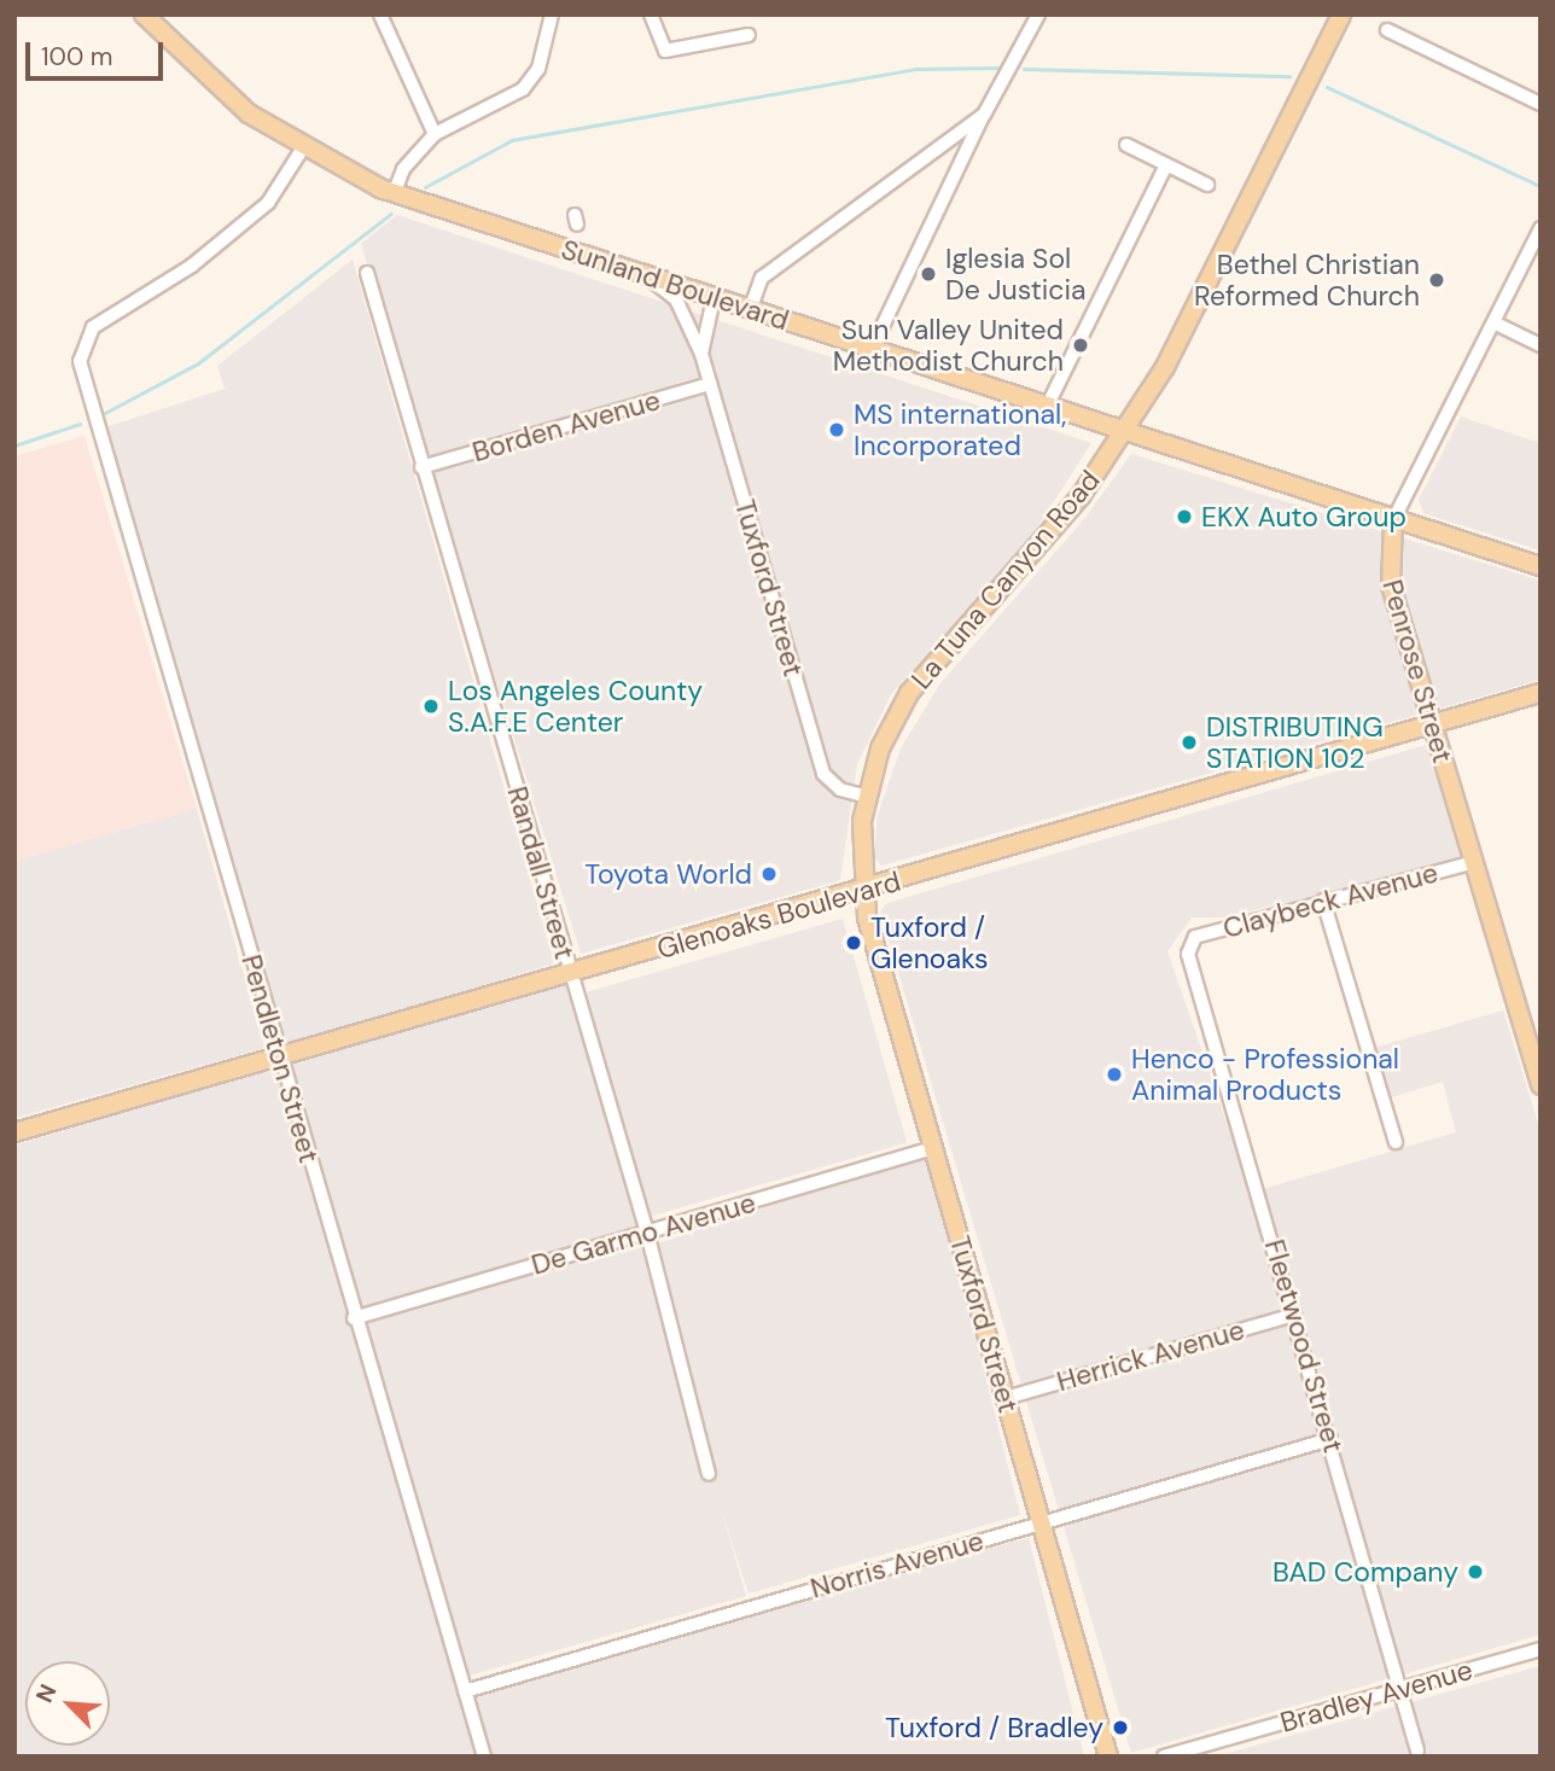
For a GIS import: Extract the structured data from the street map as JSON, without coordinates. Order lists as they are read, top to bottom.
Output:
{
  "streets": {
    "main road": [
      "Sunland Boulevard",
      "La Tuna Canyon Road",
      "Tuxford Street",
      "Penrose Street",
      "Glenoaks Boulevard"
    ],
    "street": [
      "Borden Avenue",
      "Randall Street",
      "Claybeck Avenue",
      "Pendleton Street",
      "De Garmo Avenue",
      "Fleetwood Street",
      "Herrick Avenue",
      "Norris Avenue",
      "Bradley Avenue"
    ]
  },
  "crossings": [
    ["Sunland Boulevard", "La Tuna Canyon Road"],
    ["Sunland Boulevard", "Tuxford Street"],
    ["Sunland Boulevard", "Penrose Street"],
    ["Sunland Boulevard", "Pendleton Street"],
    ["Borden Avenue", "Tuxford Street"],
    ["Borden Avenue", "Randall Street"],
    ["La Tuna Canyon Road", "Tuxford Street"],
    ["La Tuna Canyon Road", "Glenoaks Boulevard"],
    ["Tuxford Street", "Glenoaks Boulevard"],
    ["Tuxford Street", "De Garmo Avenue"],
    ["Tuxford Street", "Herrick Avenue"],
    ["Tuxford Street", "Norris Avenue"],
    ["Penrose Street", "Claybeck Avenue"],
    ["Penrose Street", "Glenoaks Boulevard"],
    ["Randall Street", "Glenoaks Boulevard"],
    ["Randall Street", "De Garmo Avenue"],
    ["Claybeck Avenue", "Fleetwood Street"],
    ["Glenoaks Boulevard", "Pendleton Street"],
    ["Pendleton Street", "De Garmo Avenue"],
    ["Pendleton Street", "Norris Avenue"],
    ["Fleetwood Street", "Herrick Avenue"],
    ["Fleetwood Street", "Norris Avenue"],
    ["Fleetwood Street", "Bradley Avenue"]
  ],
  "places": [
    "Iglesia Sol De Justicia",
    "Bethel Christian Reformed Church",
    "Sun Valley United Methodist Church",
    "MS international, Incorporated",
    "EKX Auto Group",
    "Los Angeles County S.A.F.E Center",
    "DISTRIBUTING STATION 102",
    "Toyota World",
    "Tuxford / Glenoaks",
    "Henco - Professional Animal Products",
    "BAD Company",
    "Tuxford / Bradley"
  ],
  "scale_bar": "100 m",
  "north": "top left"
}
